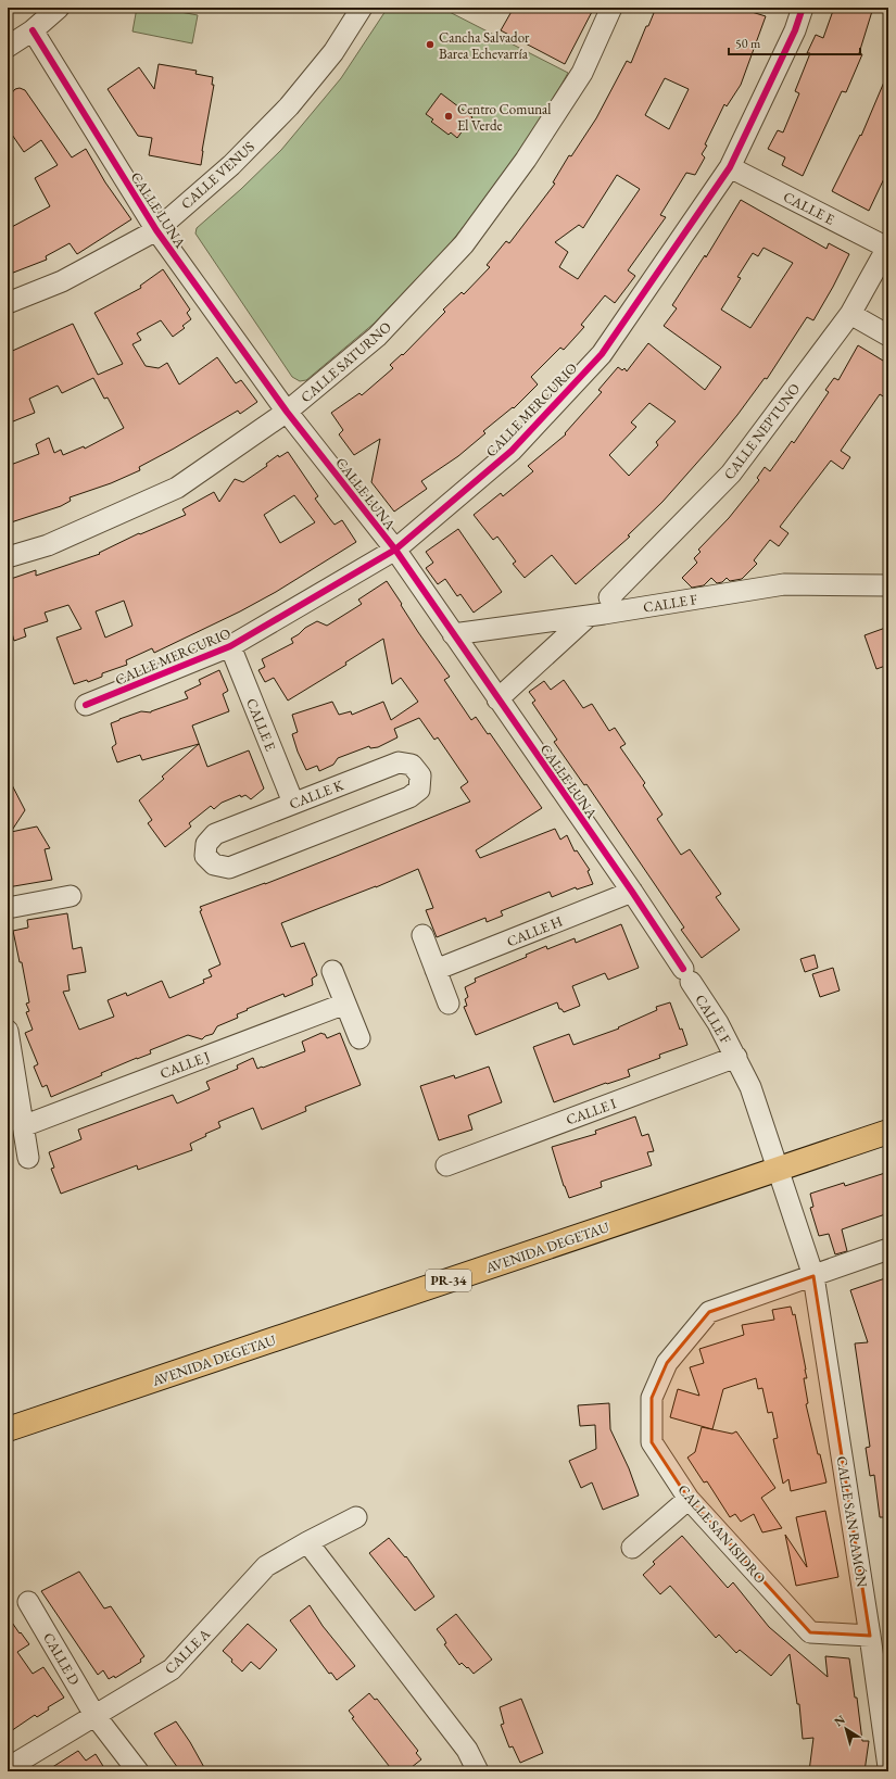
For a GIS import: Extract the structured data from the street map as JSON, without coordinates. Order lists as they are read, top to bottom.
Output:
{
  "streets": {
    "main road": ["AVENIDA DEGETAU", "PR-34"],
    "street": [
      "CALLE VENUS",
      "CALLE E",
      "CALLE LUNA",
      "CALLE SATURNO",
      "CALLE MERCURIO",
      "CALLE NEPTUNO",
      "CALLE F",
      "CALLE K",
      "CALLE H",
      "CALLE J",
      "CALLE I",
      "CALLE SAN RAMÓN",
      "CALLE SAN ISIDRO",
      "CALLE A",
      "CALLE D"
    ]
  },
  "crossings": [
    ["CALLE VENUS", "CALLE LUNA"],
    ["CALLE E", "CALLE MERCURIO"],
    ["CALLE E", "CALLE NEPTUNO"],
    ["CALLE E", "CALLE K"],
    ["CALLE LUNA", "CALLE SATURNO"],
    ["CALLE LUNA", "CALLE MERCURIO"],
    ["CALLE LUNA", "CALLE F"],
    ["CALLE LUNA", "CALLE H"],
    ["CALLE F", "CALLE I"],
    ["CALLE F", "AVENIDA DEGETAU"],
    ["CALLE F", "CALLE SAN RAMÓN"],
    ["AVENIDA DEGETAU", "CALLE SAN RAMÓN"],
    ["CALLE SAN RAMÓN", "CALLE SAN ISIDRO"],
    ["CALLE A", "CALLE D"]
  ],
  "places": ["Cancha Salvador Barea Echevarría", "Centro Comunal El Verde"],
  "scale_bar": "50 m",
  "north": "top left"
}
